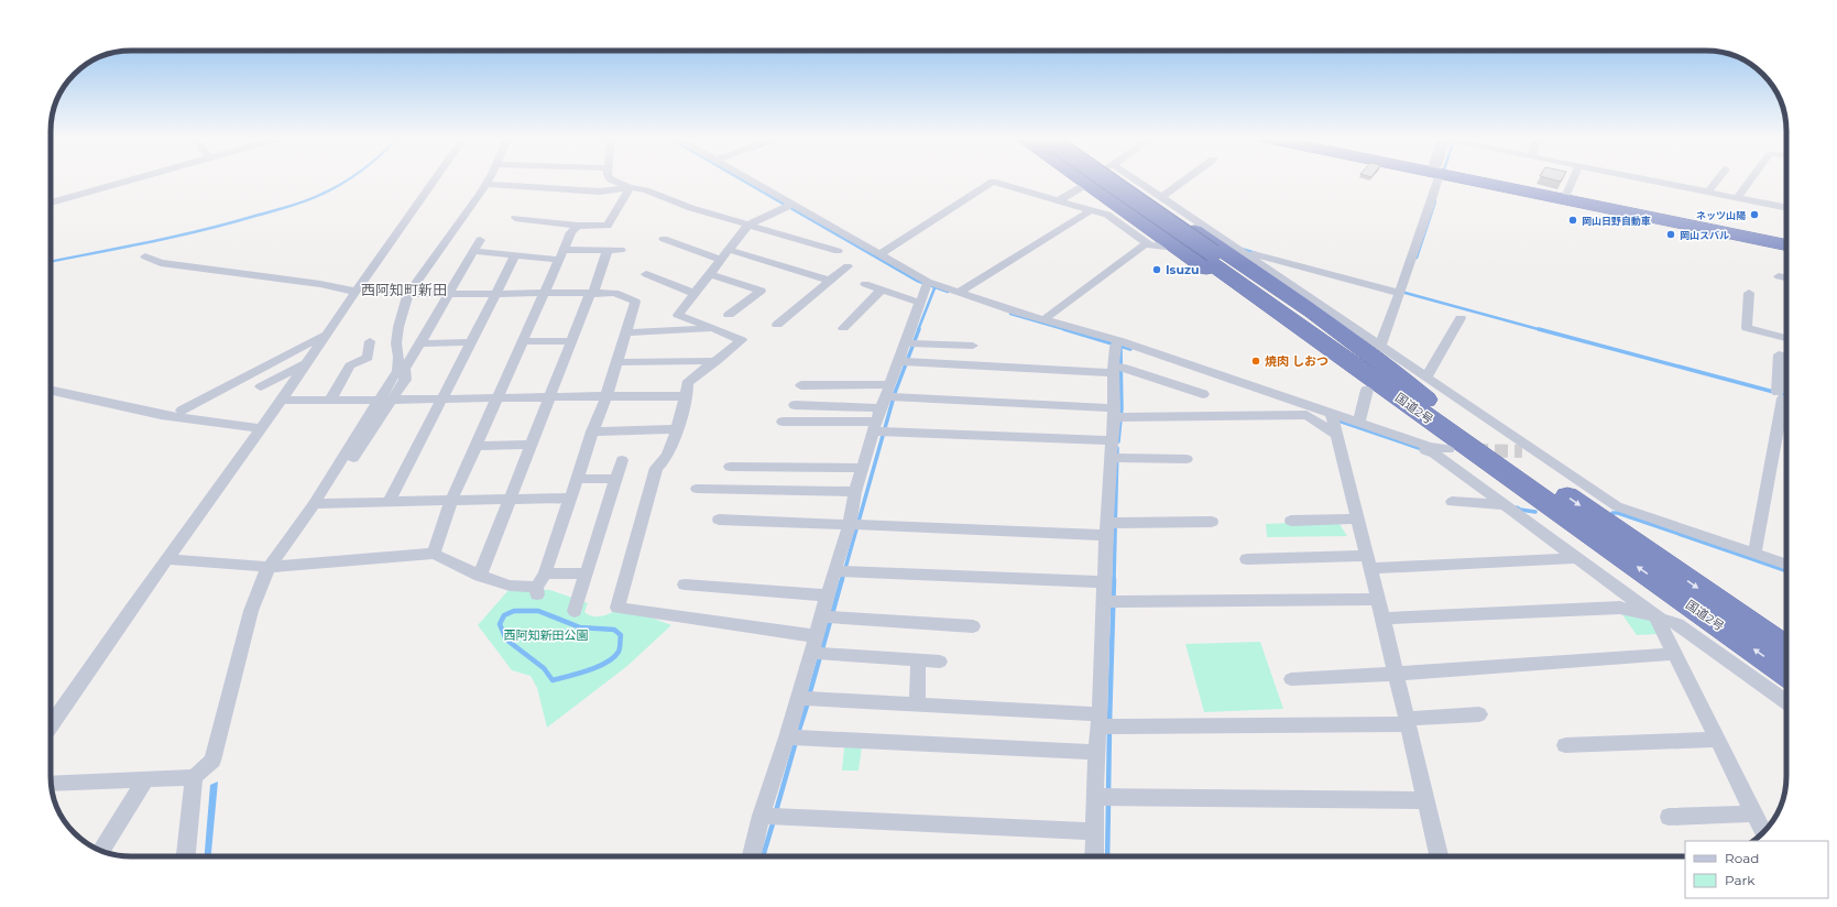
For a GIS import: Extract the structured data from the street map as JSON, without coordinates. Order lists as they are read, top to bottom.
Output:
{
  "streets": {
    "highway": ["国道2号"]
  },
  "districts": ["西阿知町新田"],
  "parks": ["西阿知新田公園"],
  "places": [
    "ネッツ山陽",
    "岡山日野自動車",
    "岡山スバル",
    "Isuzu",
    "焼肉 しおつ"
  ],
  "legend": ["Road", "Park"]
}
